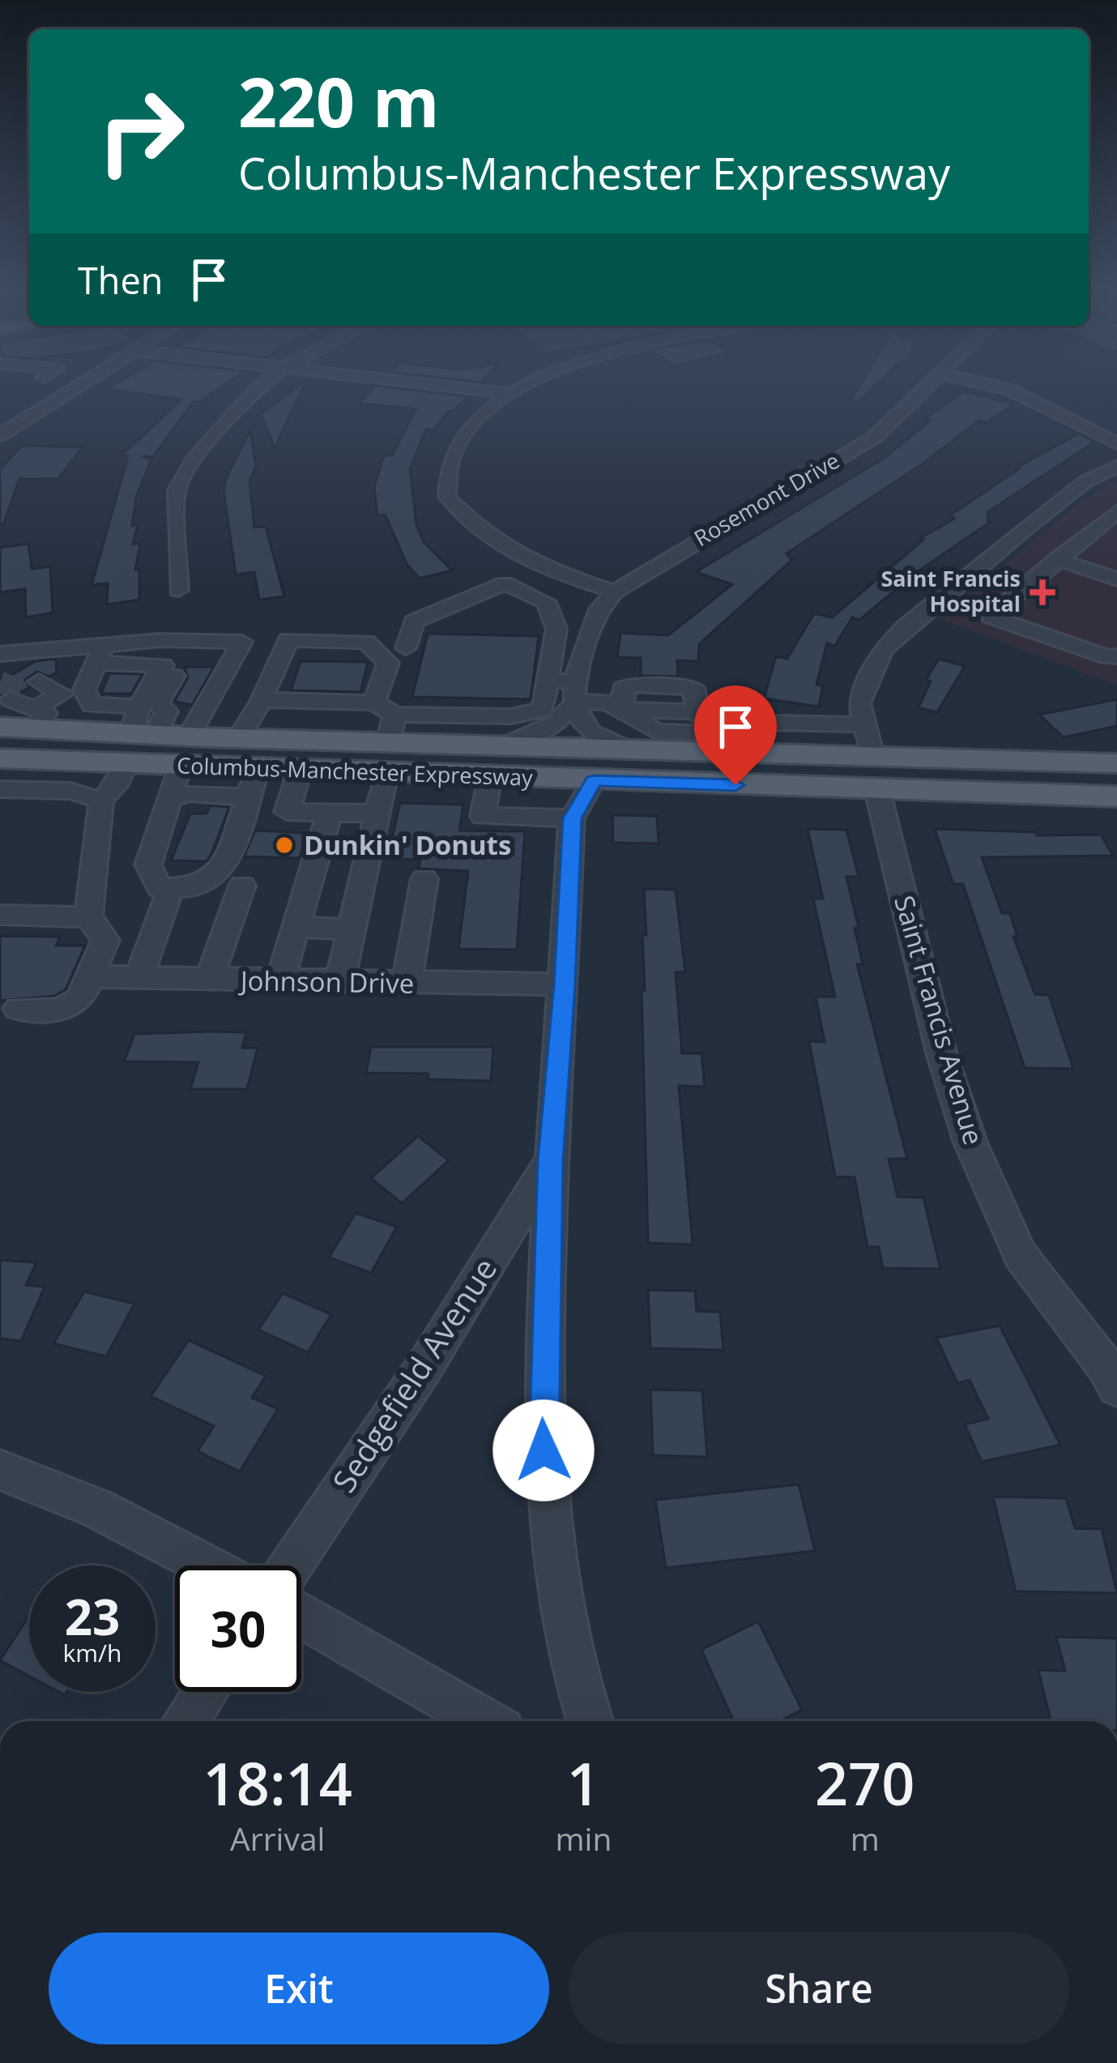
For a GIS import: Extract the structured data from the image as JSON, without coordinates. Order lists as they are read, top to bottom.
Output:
{
  "streets": {
    "main road": ["Columbus-Manchester Expressway"],
    "street": [
      "Rosemont Drive",
      "Johnson Drive",
      "Saint Francis Avenue",
      "Sedgefield Avenue"
    ]
  },
  "crossings": [
    ["Columbus-Manchester Expressway", "Saint Francis Avenue"]
  ],
  "places": {
    "health": ["Saint Francis Hospital"],
    "other": ["Dunkin' Donuts"]
  },
  "page": {
    "turn": ["220 m", "Columbus-Manchester Expressway"],
    "then": "Then",
    "speed": "23 km/h",
    "limit": "30",
    "eta": [
      "18:14",
      "Arrival",
      "1",
      "min",
      "270",
      "m"
    ],
    "buttons": ["Exit", "Share"]
  }
}
